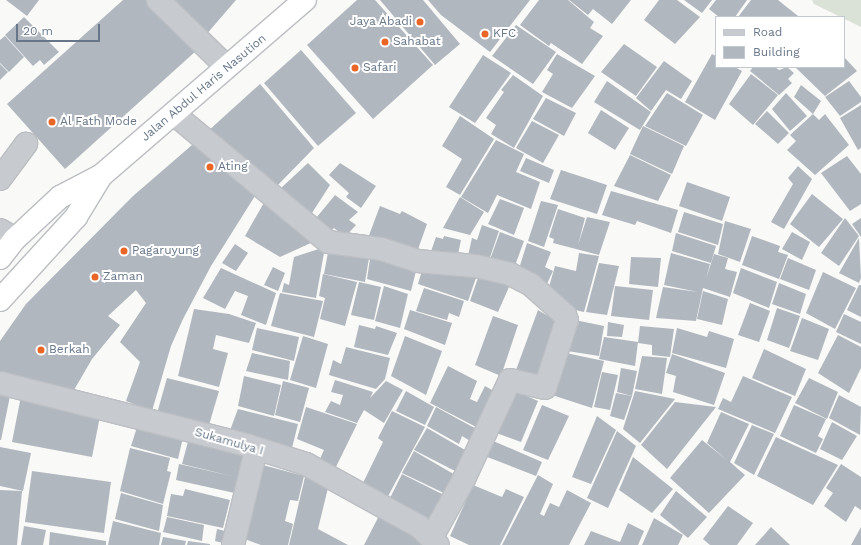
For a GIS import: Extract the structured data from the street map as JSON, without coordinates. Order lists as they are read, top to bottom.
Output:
{
  "streets": {
    "highway": ["Jalan Abdul Haris Nasution"],
    "street": ["Sukamulya I"]
  },
  "places": [
    "Jaya Abadi",
    "KFC",
    "Sahabat",
    "Safari",
    "Al Fath Mode",
    "Ating",
    "Pagaruyung",
    "Zaman",
    "Berkah"
  ],
  "legend": ["Road", "Building"],
  "scale_bar": "20 m"
}
